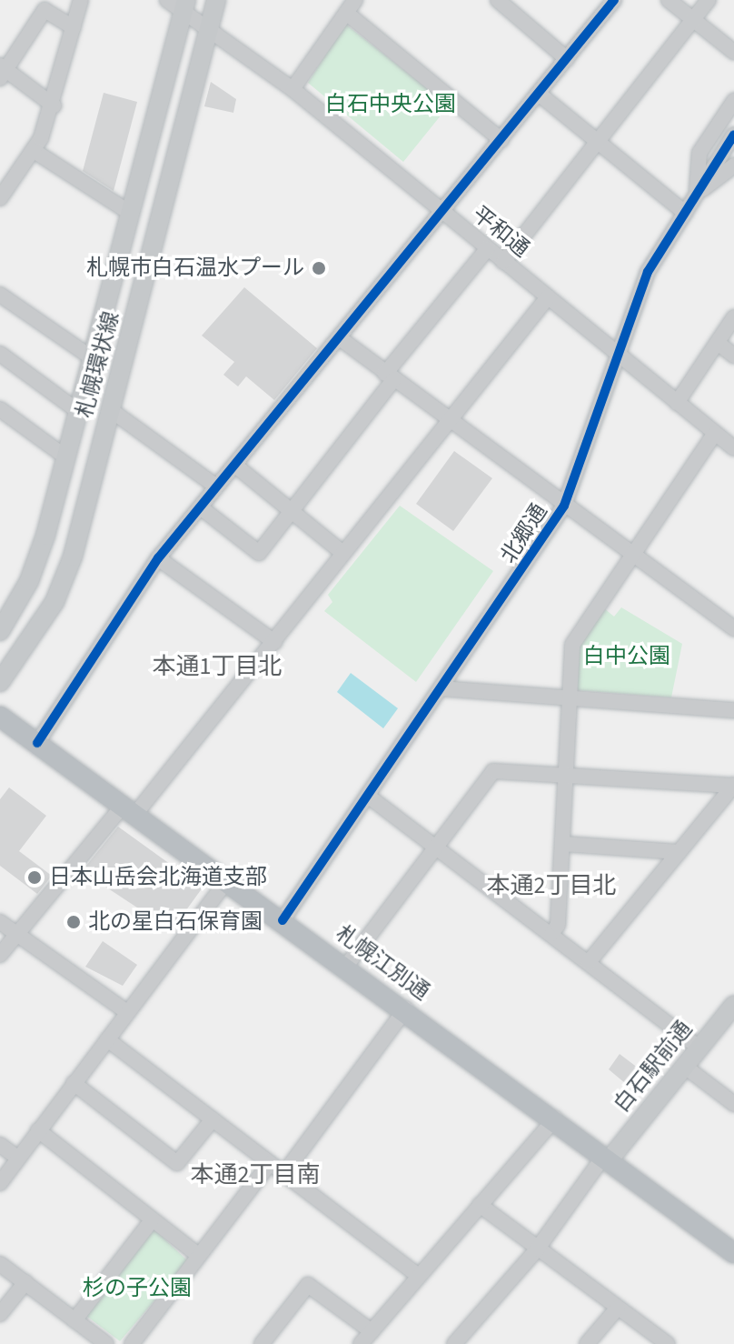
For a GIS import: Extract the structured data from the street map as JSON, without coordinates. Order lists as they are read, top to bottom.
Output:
{
  "streets": {
    "highway": ["札幌江別通"],
    "main road": ["札幌環状線", "白石駅前通"],
    "street": ["平和通", "北郷通"]
  },
  "crossings": [
    ["平和通", "札幌環状線"],
    ["平和通", "北郷通"],
    ["北郷通", "札幌江別通"],
    ["札幌江別通", "白石駅前通"]
  ],
  "districts": ["本通1丁目北", "本通2丁目北", "本通2丁目南"],
  "parks": ["白石中央公園", "白中公園", "杉の子公園"],
  "places": ["札幌市白石温水プール", "日本山岳会北海道支部", "北の星白石保育園"]
}
